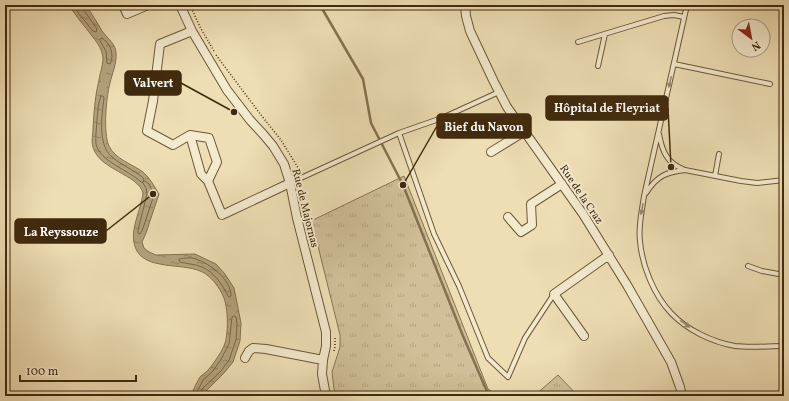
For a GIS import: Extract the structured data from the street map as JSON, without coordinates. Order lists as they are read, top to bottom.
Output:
{
  "streets": {
    "street": ["Rue de la Craz", "Rue de Majornas"]
  },
  "places": [
    "Valvert",
    "Hôpital de Fleyriat",
    "Bief du Navon",
    "La Reyssouze"
  ],
  "scale_bar": "100 m",
  "north": "bottom right"
}
